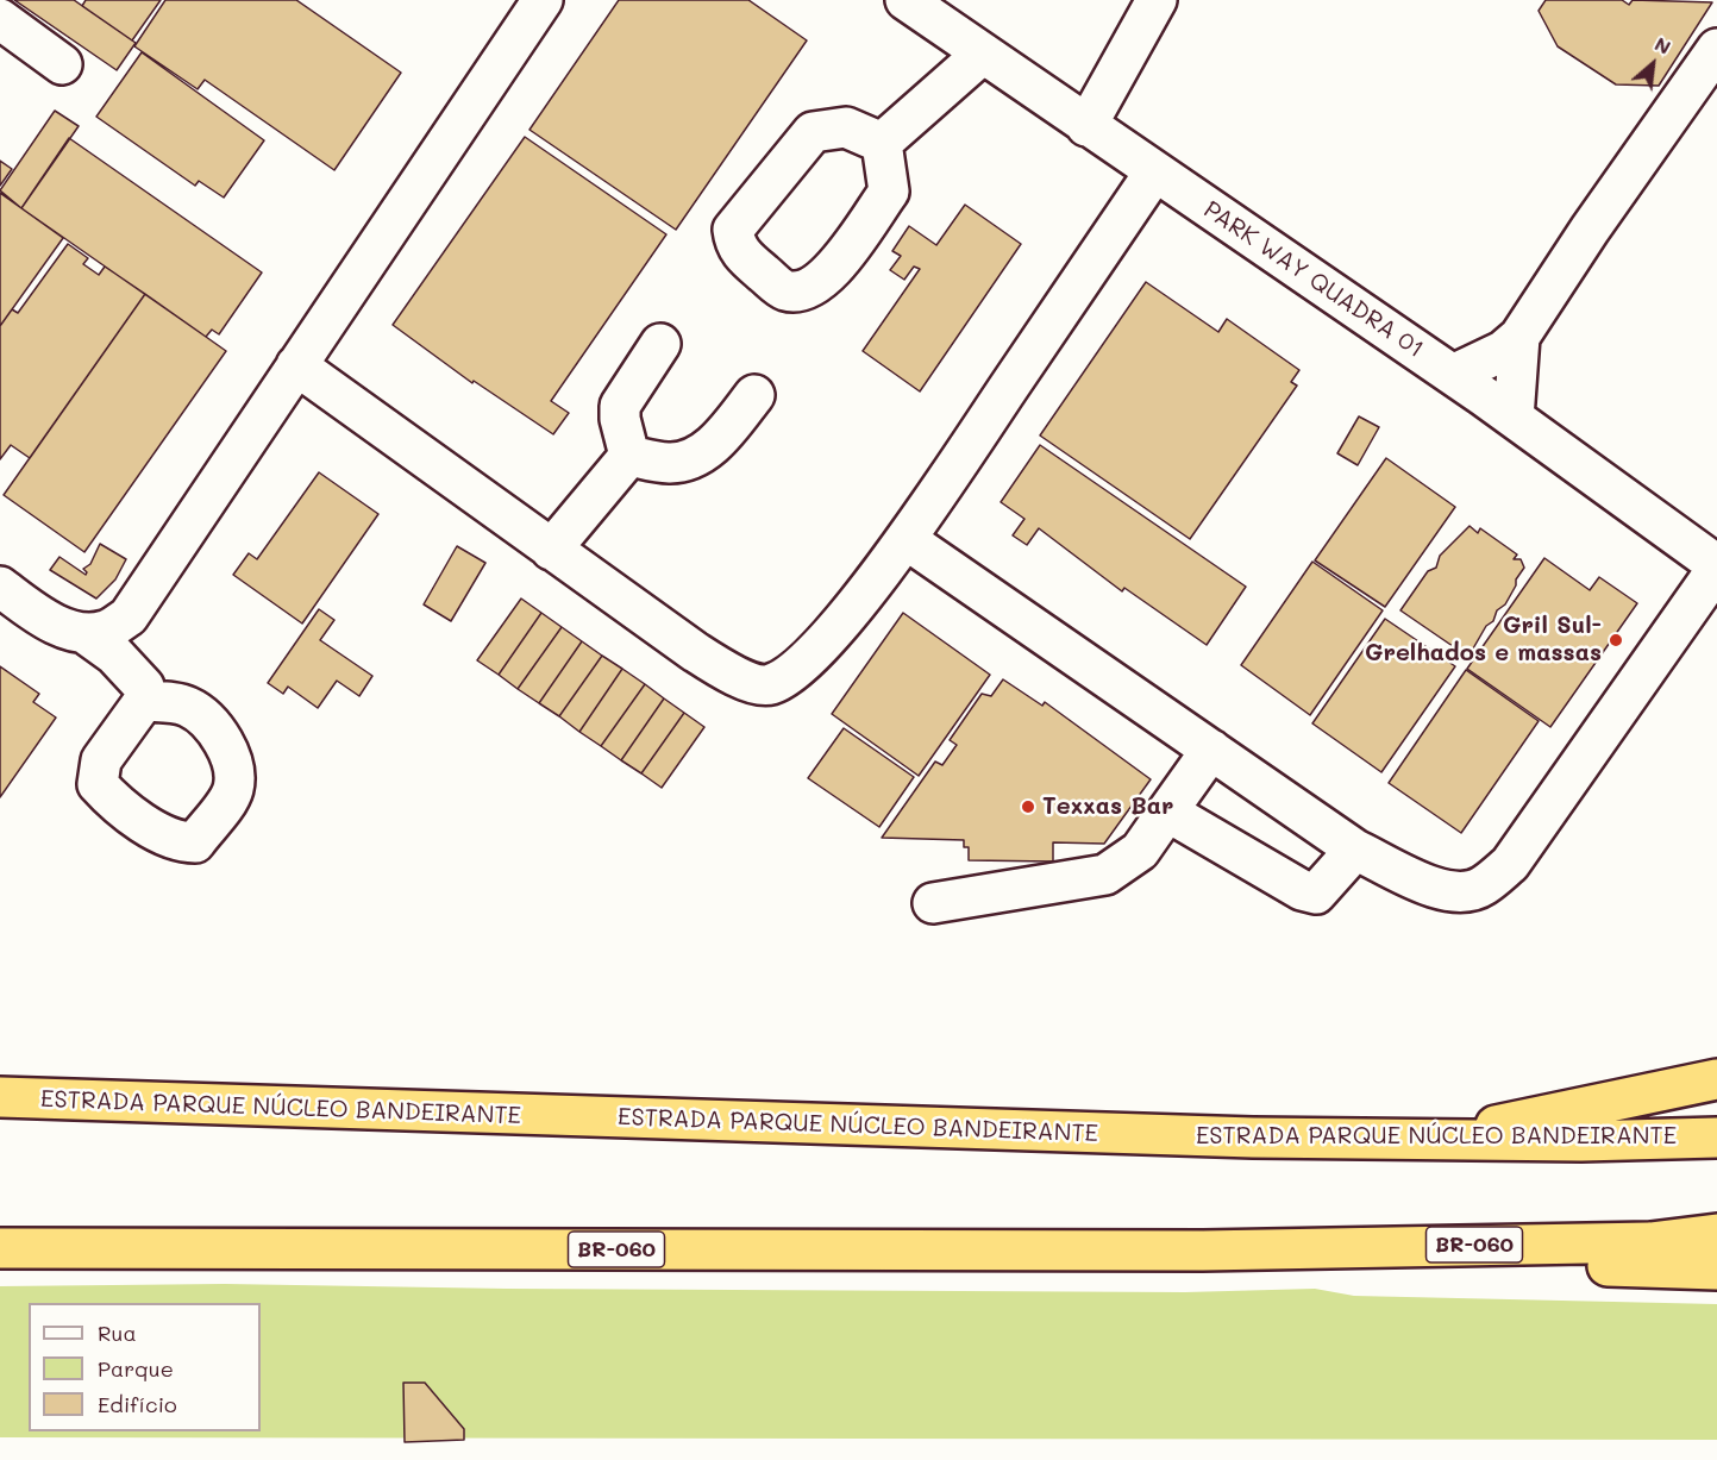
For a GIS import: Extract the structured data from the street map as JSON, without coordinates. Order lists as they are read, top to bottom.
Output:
{
  "streets": {
    "highway": ["ESTRADA PARQUE NÚCLEO BANDEIRANTE", "BR-060"],
    "street": ["PARK WAY QUADRA 01"]
  },
  "places": ["Gril Sul- Grelhados e massas", "Texxas Bar"],
  "legend": ["Rua", "Parque", "Edifício"],
  "north": "top right"
}
